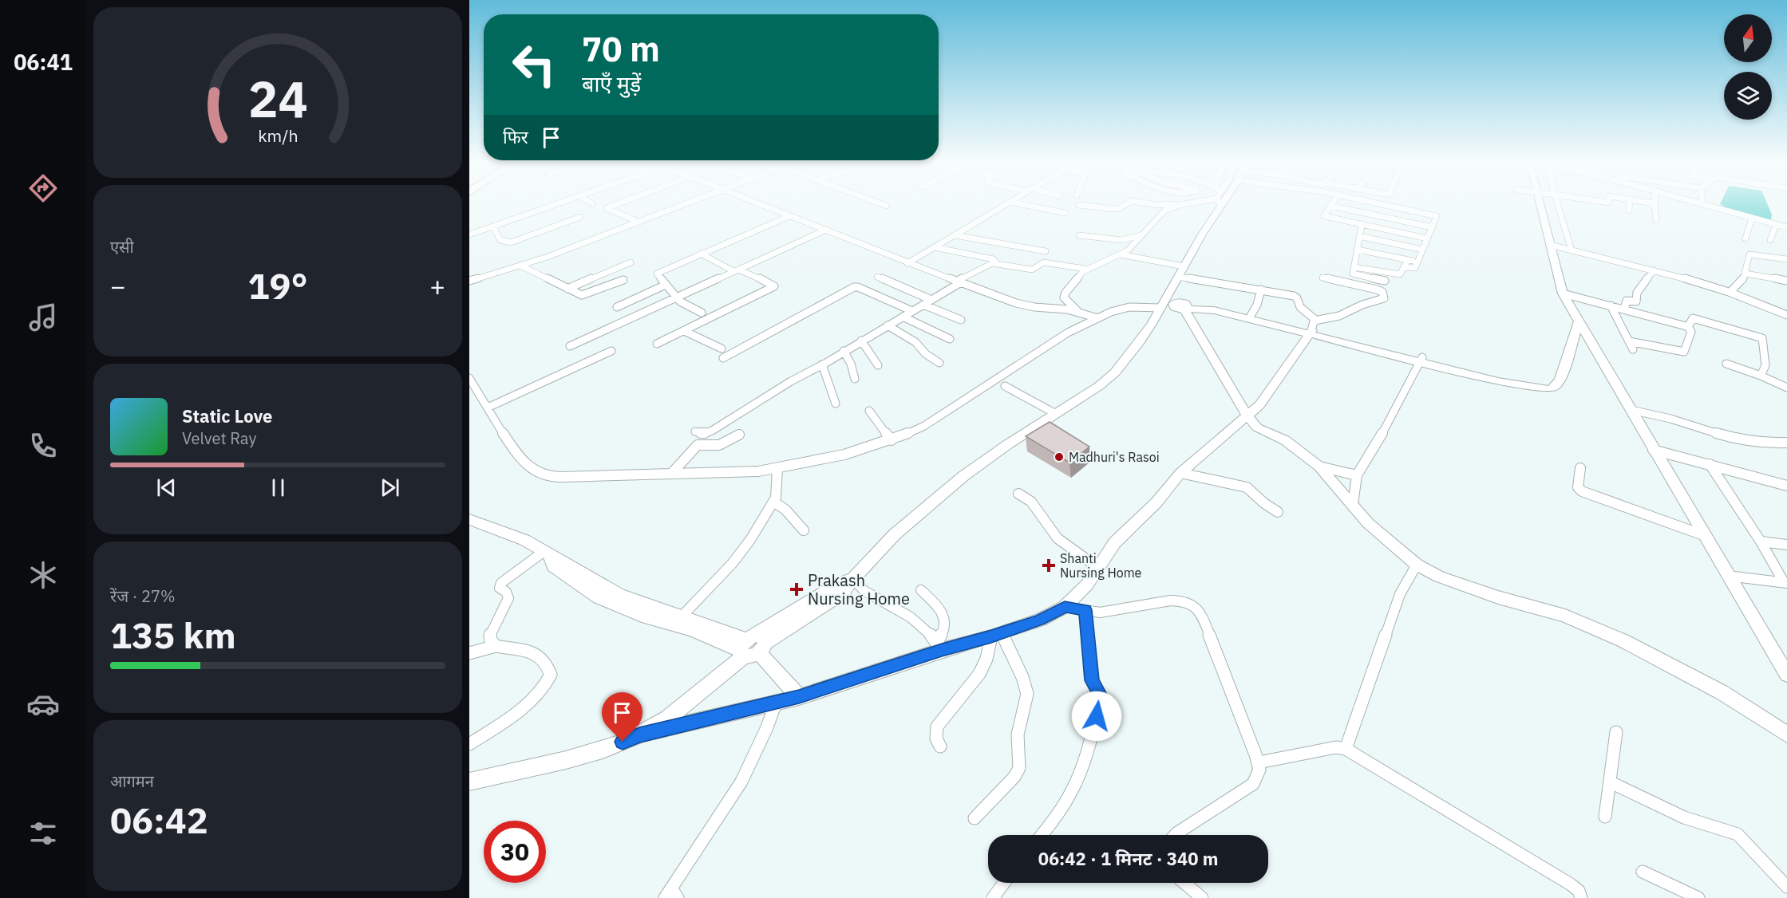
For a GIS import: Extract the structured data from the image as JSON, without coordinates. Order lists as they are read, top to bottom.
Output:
{
  "places": {
    "other": ["Madhuri's Rasoi"],
    "health": ["Shanti Nursing Home", "Prakash Nursing Home"]
  },
  "north": "top",
  "page": {
    "tabs": "06:41",
    "turn": ["70 m", "बाएँ मुड़ें"],
    "then": "फिर",
    "tile": [
      "एसी",
      ["रेंज · 27%", "135 km"],
      ["आगमन", "06:42"]
    ],
    "heat": ["−", "19°", "+"],
    "song": ["Static Love", "Velvet Ray"],
    "limit": "30",
    "trip": "06:42 · 1 मिनट · 340 m",
    "gauge": ["24", "km/h"]
  }
}
